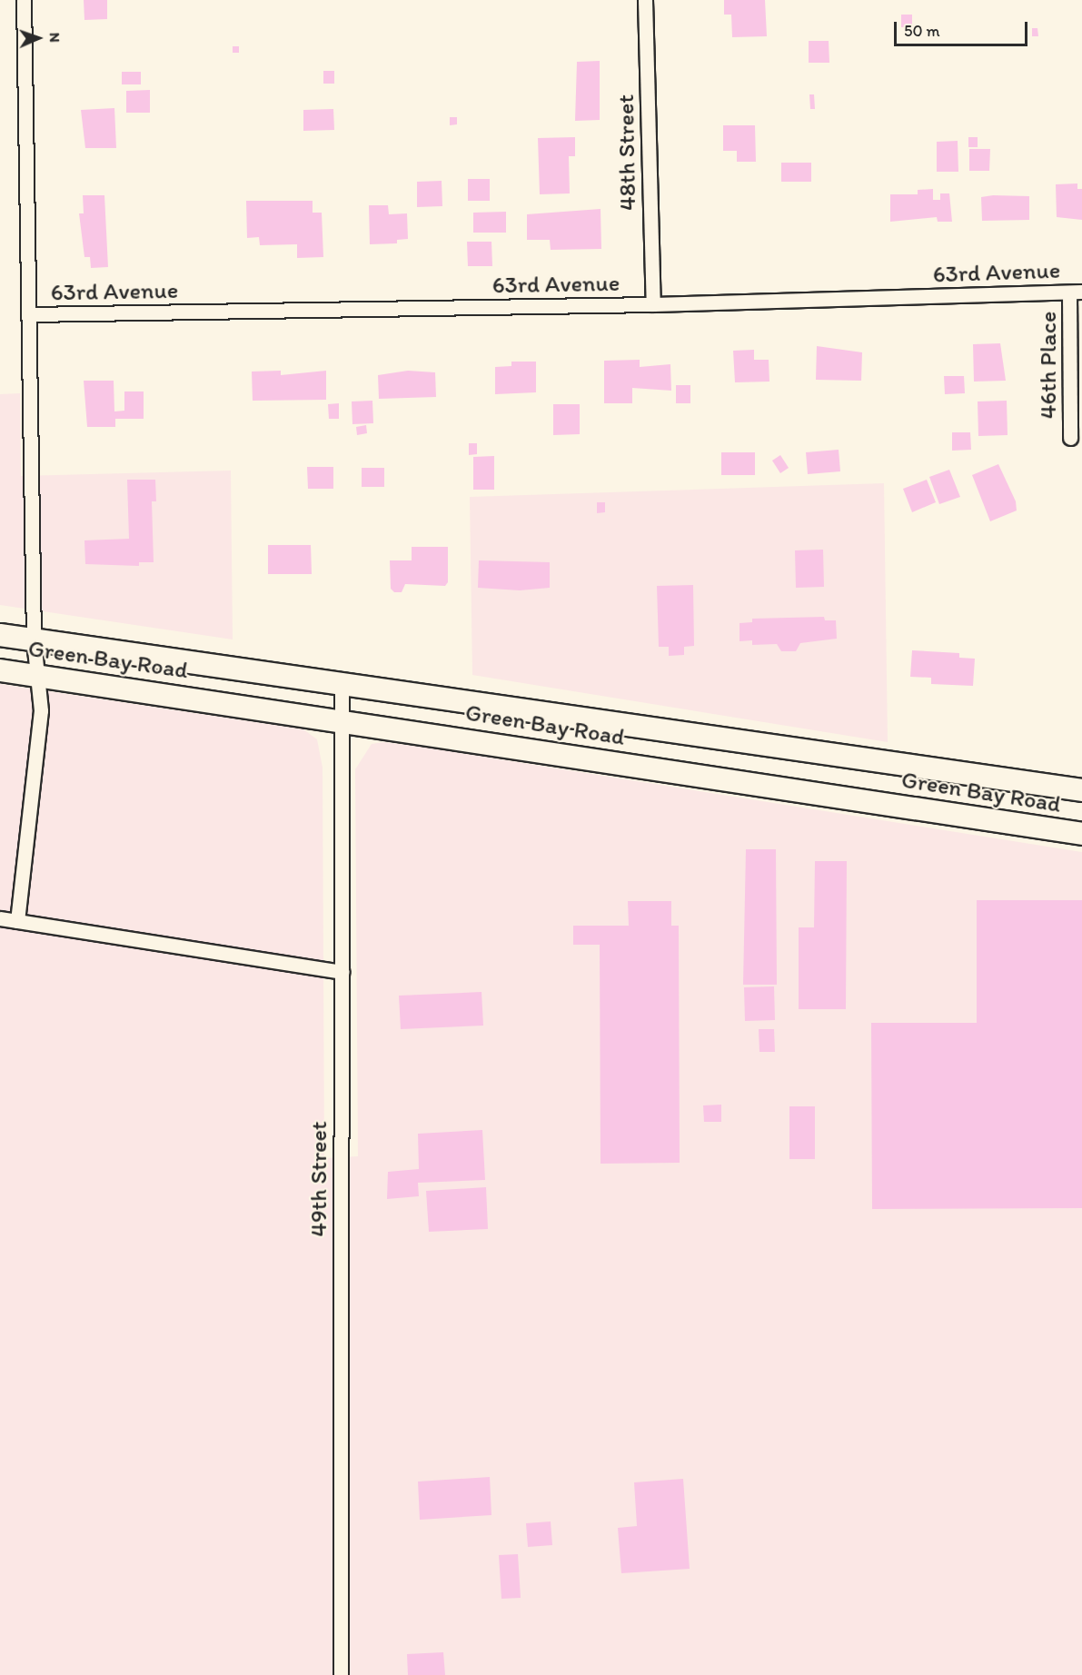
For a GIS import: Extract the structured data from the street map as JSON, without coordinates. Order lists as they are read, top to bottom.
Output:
{
  "streets": {
    "main road": ["Green Bay Road"],
    "street": [
      "48th Street",
      "63rd Avenue",
      "46th Place",
      "49th Street"
    ]
  },
  "crossings": [
    ["48th Street", "63rd Avenue"],
    ["63rd Avenue", "46th Place"],
    ["Green Bay Road", "49th Street"]
  ],
  "scale_bar": "50 m",
  "north": "right"
}
